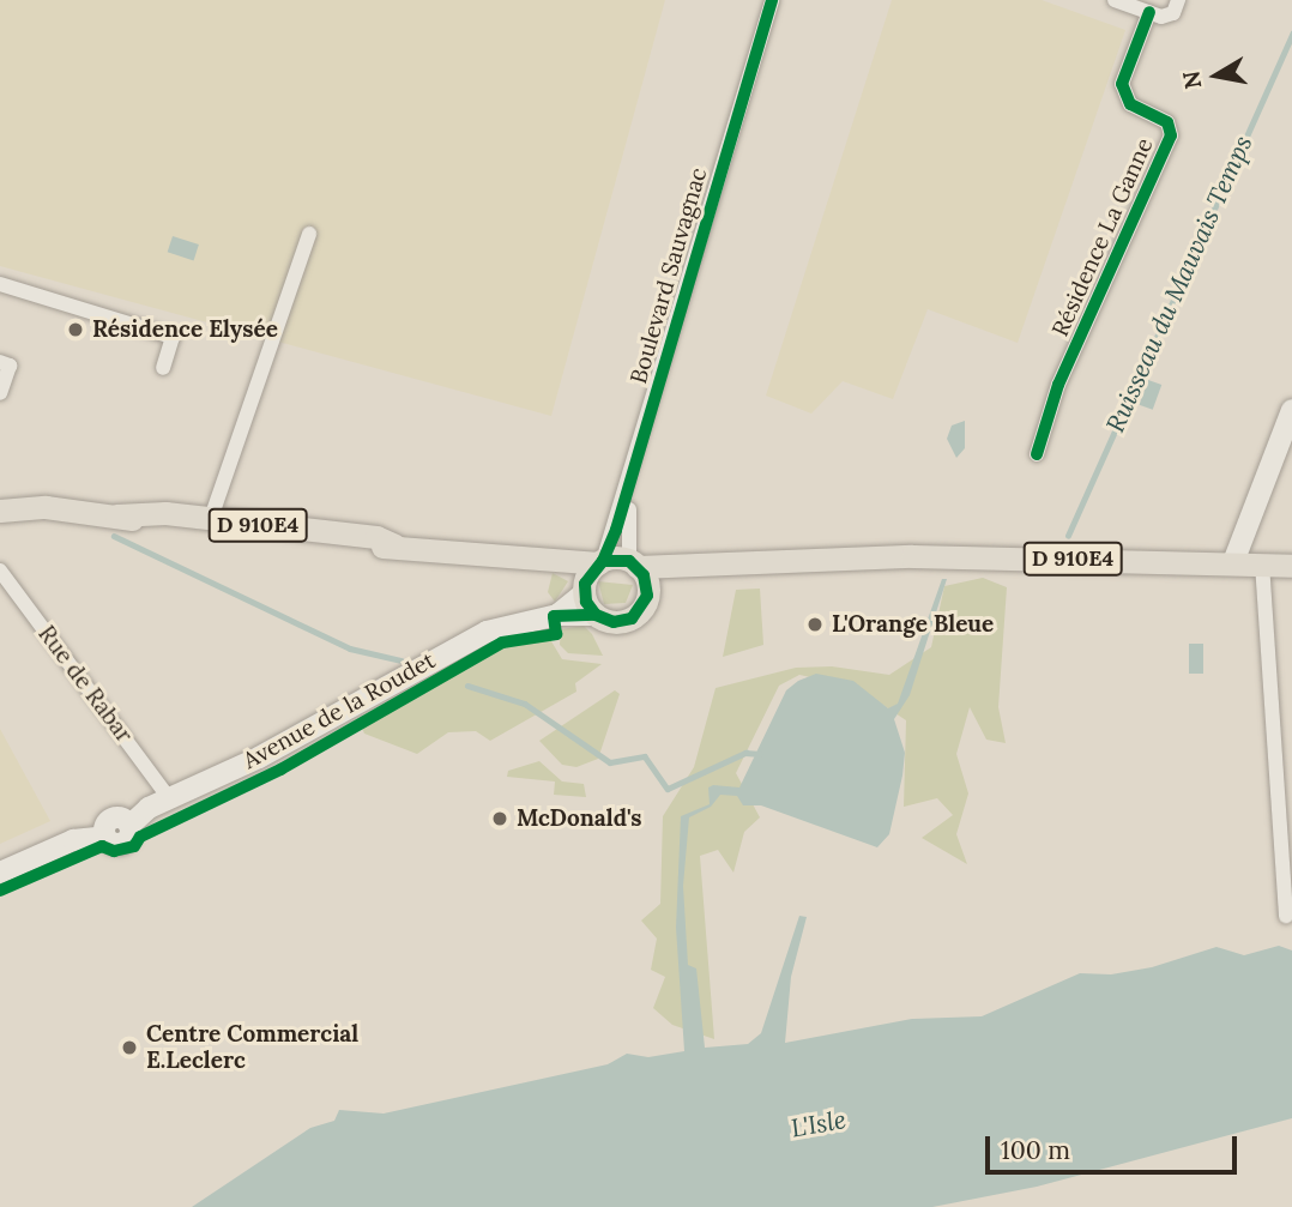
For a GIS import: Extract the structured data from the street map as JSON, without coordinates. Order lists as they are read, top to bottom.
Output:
{
  "streets": {
    "main road": ["D 910E4"],
    "street": [
      "Résidence La Ganne",
      "Boulevard Sauvagnac",
      "Rue de Rabar",
      "Avenue de la Roudet"
    ]
  },
  "crossings": [
    ["Boulevard Sauvagnac", "D 910E4"],
    ["Boulevard Sauvagnac", "Avenue de la Roudet"],
    ["D 910E4", "Avenue de la Roudet"],
    ["Rue de Rabar", "Avenue de la Roudet"]
  ],
  "water": ["Ruisseau du Mauvais Temps", "L'Isle"],
  "places": [
    "Résidence Elysée",
    "L'Orange Bleue",
    "McDonald's",
    "Centre Commercial E.Leclerc"
  ],
  "scale_bar": "100 m",
  "north": "left"
}
